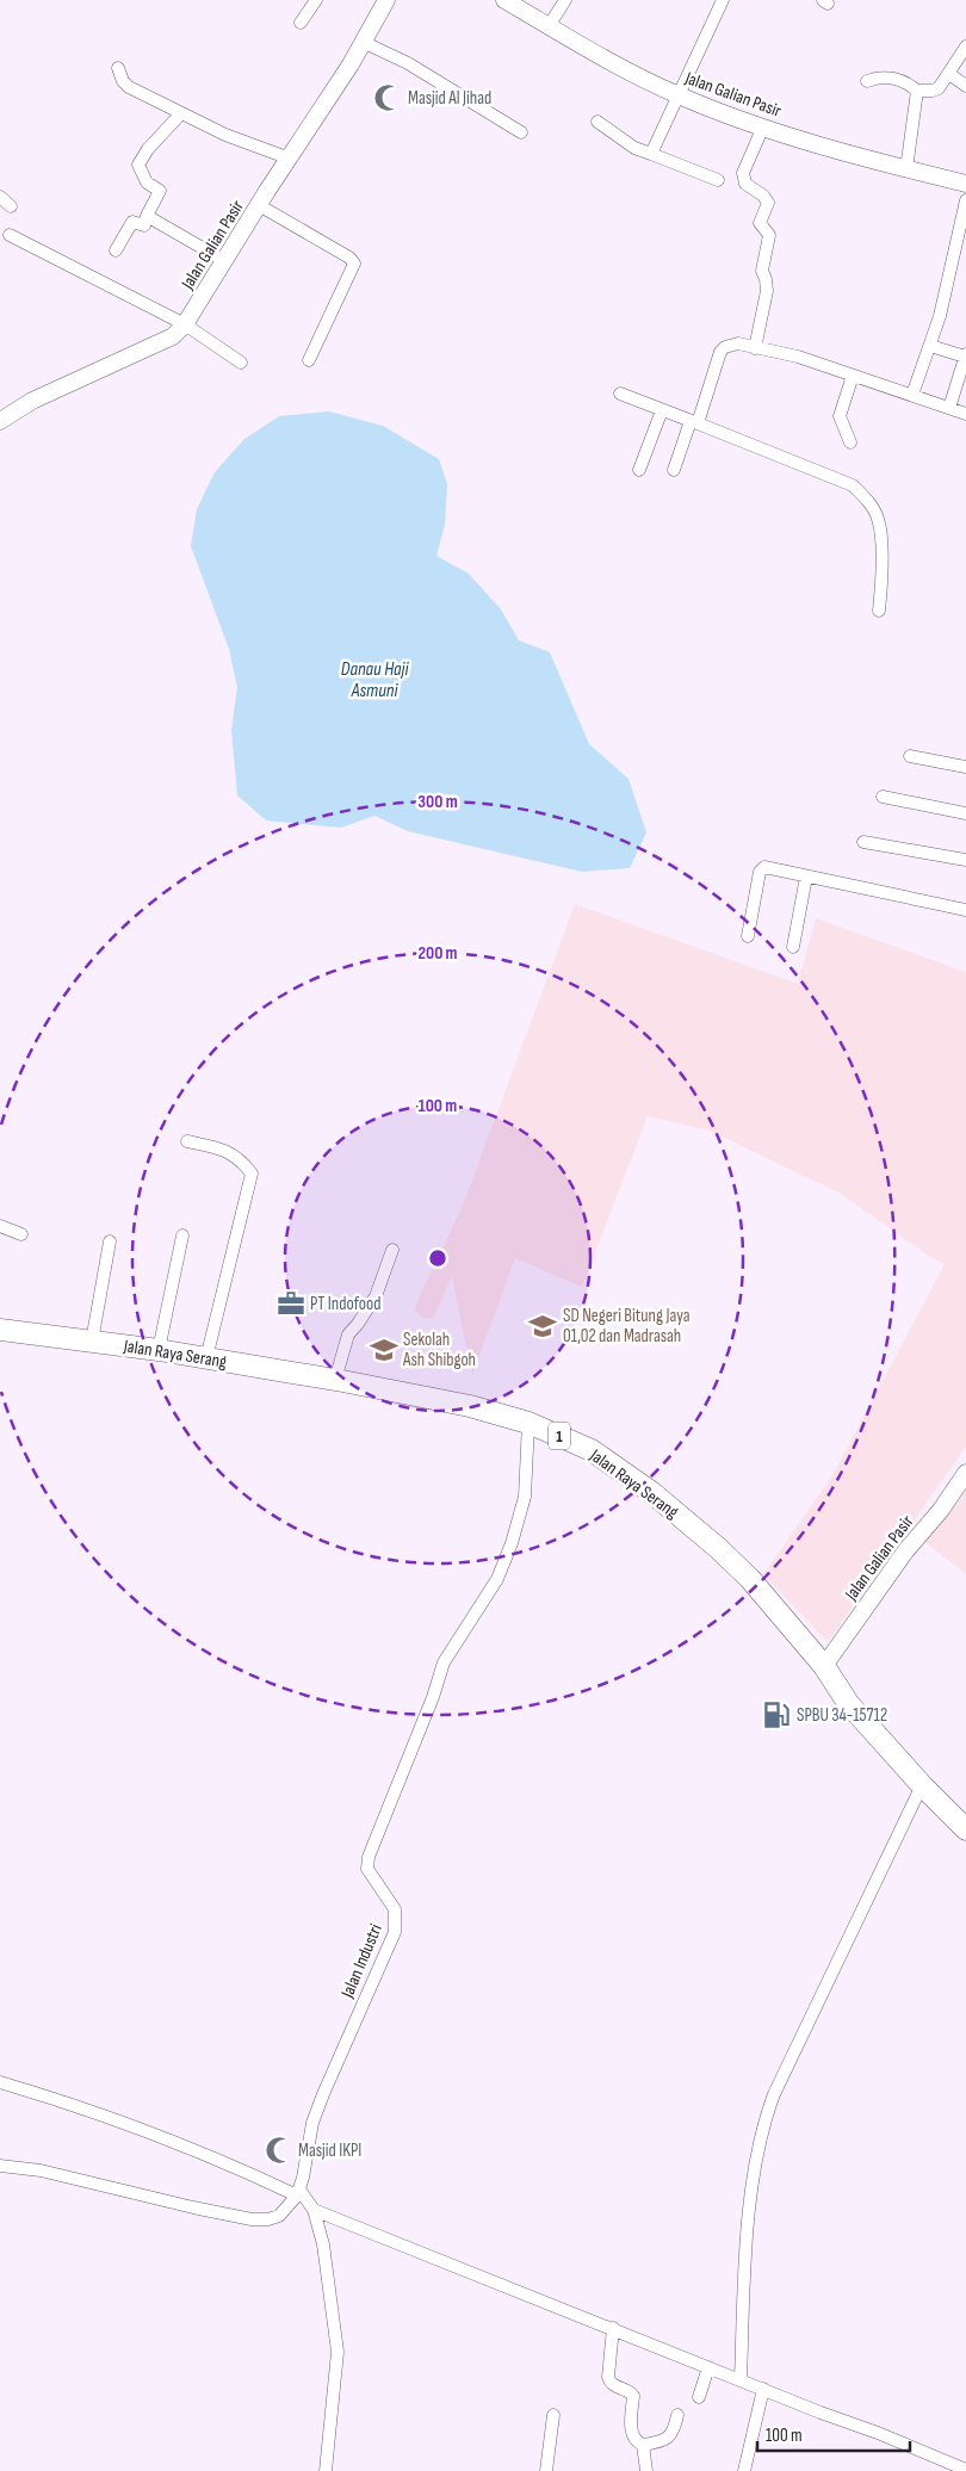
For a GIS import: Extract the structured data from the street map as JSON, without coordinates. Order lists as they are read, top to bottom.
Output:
{
  "streets": {
    "highway": ["Jalan Raya Serang", "1"],
    "street": ["Jalan Galian Pasir", "Jalan Industri"]
  },
  "crossings": [
    ["Jalan Galian Pasir", "Jalan Raya Serang"],
    ["Jalan Raya Serang", "Jalan Industri"]
  ],
  "water": ["Danau Haji Asmuni"],
  "places": {
    "mosque": ["Masjid Al Jihad", "Masjid IKPI"],
    "office": ["PT Indofood"],
    "school or university": ["SD Negeri Bitung Jaya 01,02 dan Madrasah", "Sekolah Ash Shibgoh"],
    "fuel station": ["SPBU 34-15712"]
  },
  "scale_bar": "100 m",
  "rings": ["300 m", "200 m", "100 m"]
}
